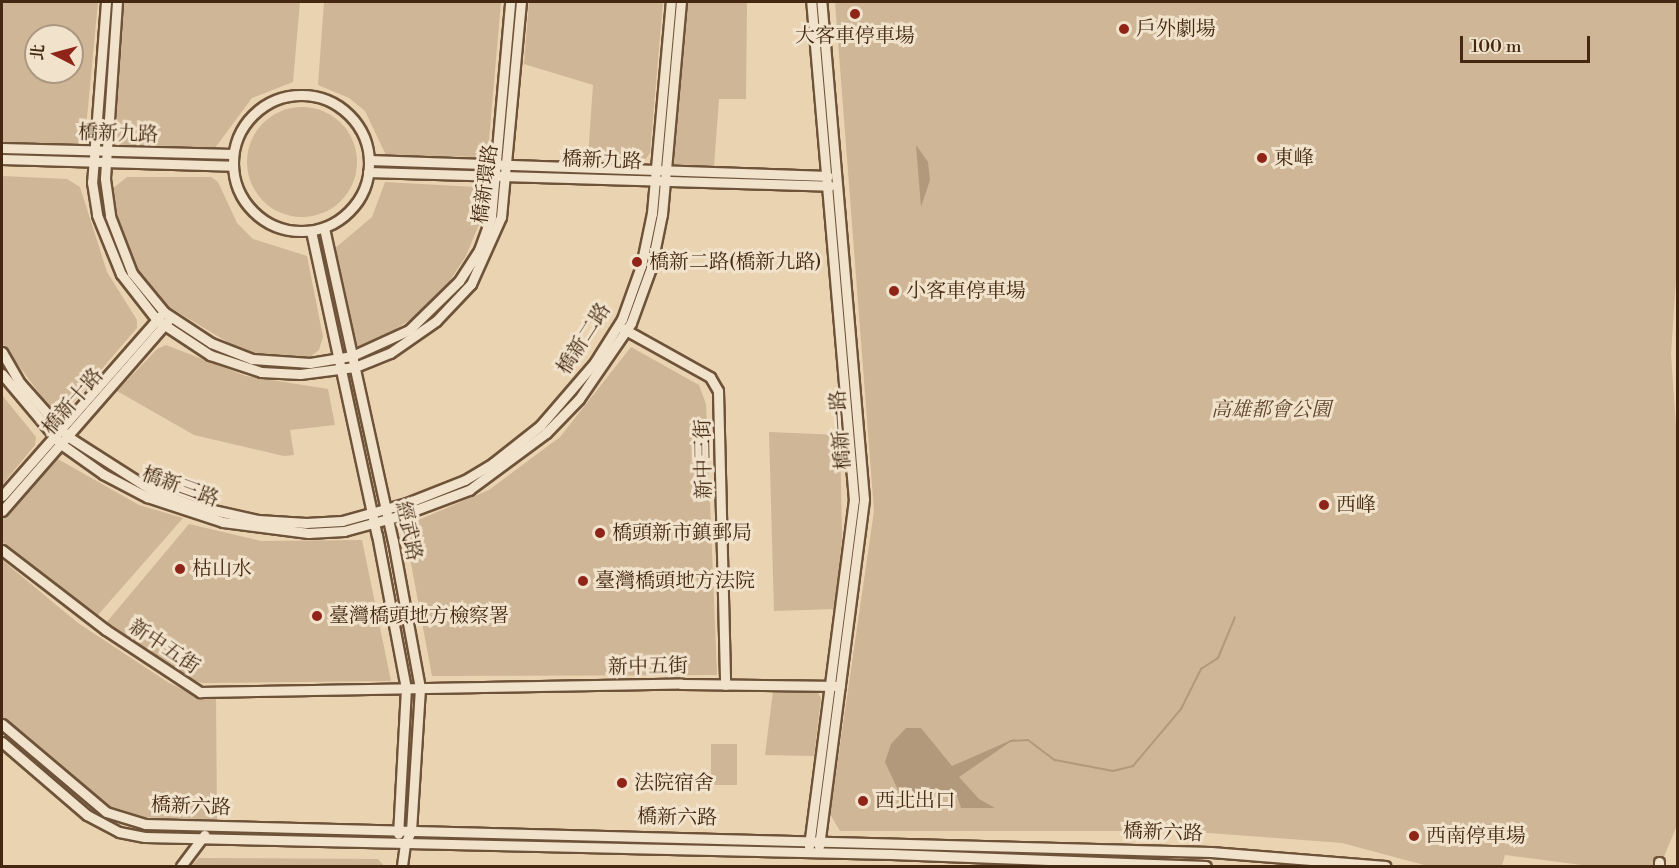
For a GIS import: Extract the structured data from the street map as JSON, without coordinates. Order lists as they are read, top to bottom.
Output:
{
  "streets": {
    "street": [
      "橋新九路",
      "橋新環路",
      "橋新二路",
      "橋新十路",
      "橋新一路",
      "新中三街",
      "橋新三路",
      "經武路",
      "新中五街",
      "橋新六路"
    ]
  },
  "crossings": [
    ["橋新九路", "橋新環路"],
    ["橋新九路", "橋新二路"],
    ["橋新九路", "橋新一路"],
    ["橋新九路", "經武路"],
    ["橋新環路", "橋新十路"],
    ["橋新環路", "經武路"],
    ["橋新二路", "新中三街"],
    ["橋新二路", "橋新三路"],
    ["橋新二路", "經武路"],
    ["橋新十路", "橋新三路"],
    ["橋新一路", "新中五街"],
    ["橋新一路", "橋新六路"],
    ["新中三街", "新中五街"],
    ["橋新三路", "經武路"],
    ["經武路", "新中五街"],
    ["經武路", "橋新六路"]
  ],
  "parks": ["高雄都會公園"],
  "places": [
    "大客車停車場",
    "戶外劇場",
    "東峰",
    "橋新二路(橋新九路)",
    "小客車停車場",
    "西峰",
    "橋頭新市鎮郵局",
    "枯山水",
    "臺灣橋頭地方法院",
    "臺灣橋頭地方檢察署",
    "法院宿舍",
    "西北出口",
    "西南停車場"
  ],
  "scale_bar": "100 m",
  "north": "left"
}
